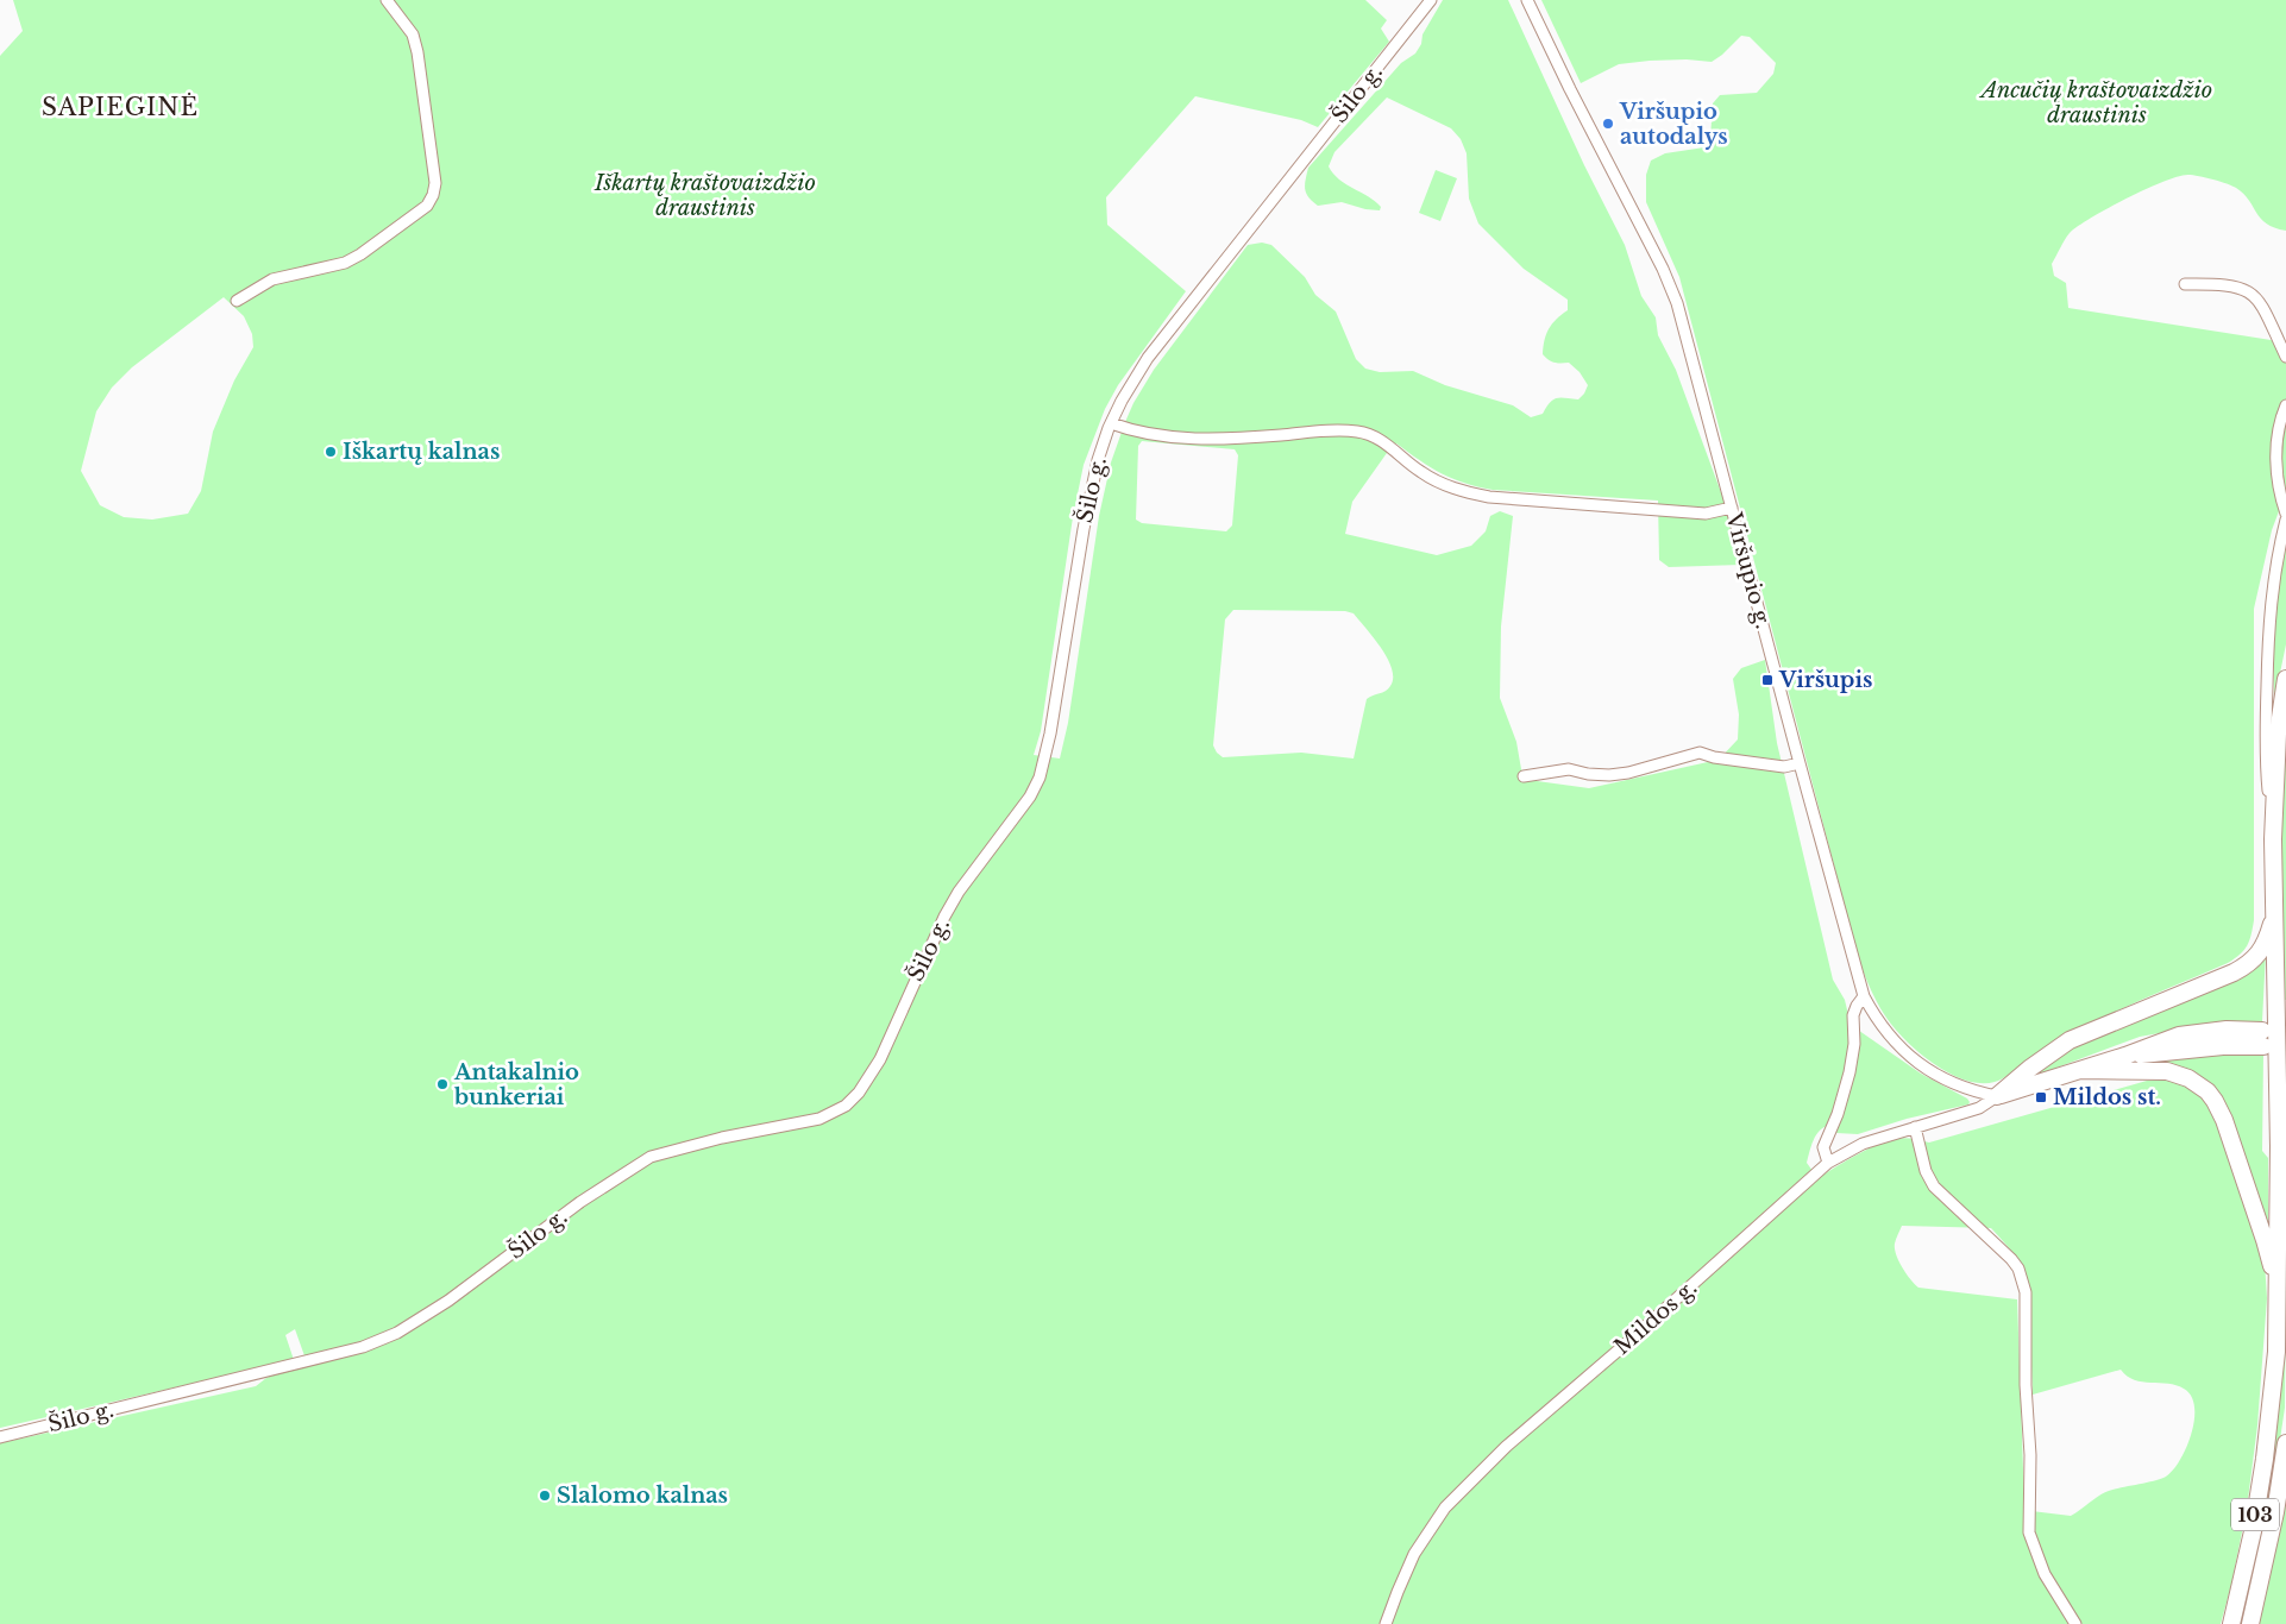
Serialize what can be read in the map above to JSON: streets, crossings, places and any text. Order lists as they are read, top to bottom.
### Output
{
  "streets": {
    "main road": ["103"],
    "street": ["Šilo g.", "Viršupio g.", "Mildos g."]
  },
  "crossings": [
    ["Viršupio g.", "Mildos g."]
  ],
  "districts": ["SAPIEGINĖ"],
  "parks": ["Ancučių kraštovaizdžio draustinis", "Iškartų kraštovaizdžio draustinis"],
  "places": {
    "other": [
      "Viršupio autodalys",
      "Iškartų kalnas",
      "Antakalnio bunkeriai",
      "Slalomo kalnas"
    ],
    "transit": ["Viršupis", "Mildos st."]
  }
}
